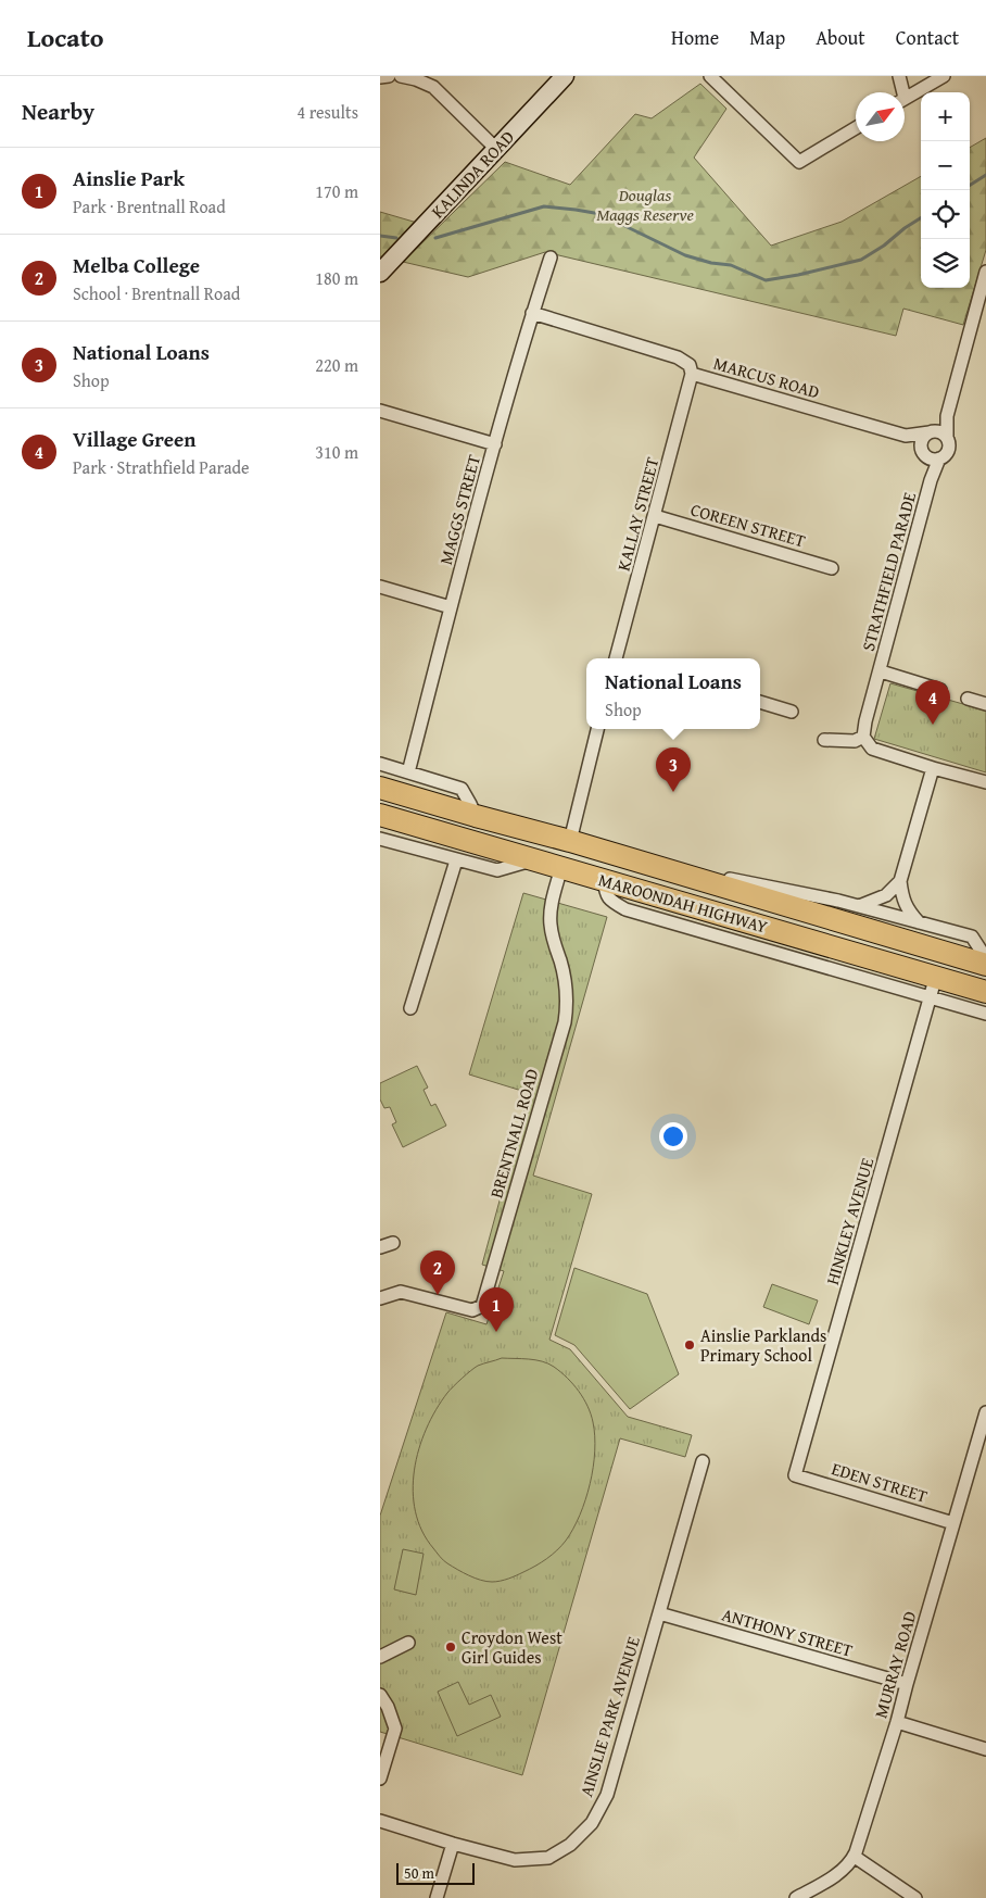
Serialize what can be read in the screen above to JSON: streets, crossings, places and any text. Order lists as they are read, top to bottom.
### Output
{
  "streets": {
    "highway": ["MAROONDAH HIGHWAY"],
    "street": [
      "KALINDA ROAD",
      "MARCUS ROAD",
      "MAGGS STREET",
      "KALLAY STREET",
      "COREEN STREET",
      "STRATHFIELD PARADE",
      "BRENTNALL ROAD",
      "HINKLEY AVENUE",
      "EDEN STREET",
      "ANTHONY STREET",
      "MURRAY ROAD",
      "AINSLIE PARK AVENUE"
    ]
  },
  "crossings": [
    ["MARCUS ROAD", "MAGGS STREET"],
    ["MARCUS ROAD", "KALLAY STREET"],
    ["MARCUS ROAD", "STRATHFIELD PARADE"],
    ["KALLAY STREET", "COREEN STREET"],
    ["MAROONDAH HIGHWAY", "BRENTNALL ROAD"],
    ["MAROONDAH HIGHWAY", "HINKLEY AVENUE"],
    ["HINKLEY AVENUE", "EDEN STREET"],
    ["EDEN STREET", "MURRAY ROAD"],
    ["ANTHONY STREET", "MURRAY ROAD"],
    ["ANTHONY STREET", "AINSLIE PARK AVENUE"]
  ],
  "parks": ["Douglas Maggs Reserve"],
  "places": ["Ainslie Parklands Primary School", "Croydon West Girl Guides"],
  "scale_bar": "50 m",
  "north": "top right",
  "page": {
    "header": "Locato",
    "nav": [
      "Home",
      "Map",
      "About",
      "Contact"
    ],
    "heading": ["Nearby", "4 results"],
    "map_buttons": ["+", "−"],
    "list": [
      {
        "mark": "1",
        "name": "Ainslie Park",
        "note": "Park · Brentnall Road",
        "value": "170 m"
      },
      {
        "mark": "2",
        "name": "Melba College",
        "note": "School · Brentnall Road",
        "value": "180 m"
      },
      {
        "mark": "3",
        "name": "National Loans",
        "note": "Shop",
        "value": "220 m"
      },
      {
        "mark": "4",
        "name": "Village Green",
        "note": "Park · Strathfield Parade",
        "value": "310 m"
      }
    ],
    "popup": ["National Loans", "Shop"],
    "pins": [
      "4",
      "3",
      "2",
      "1"
    ],
    "scale": "50 m"
  }
}
